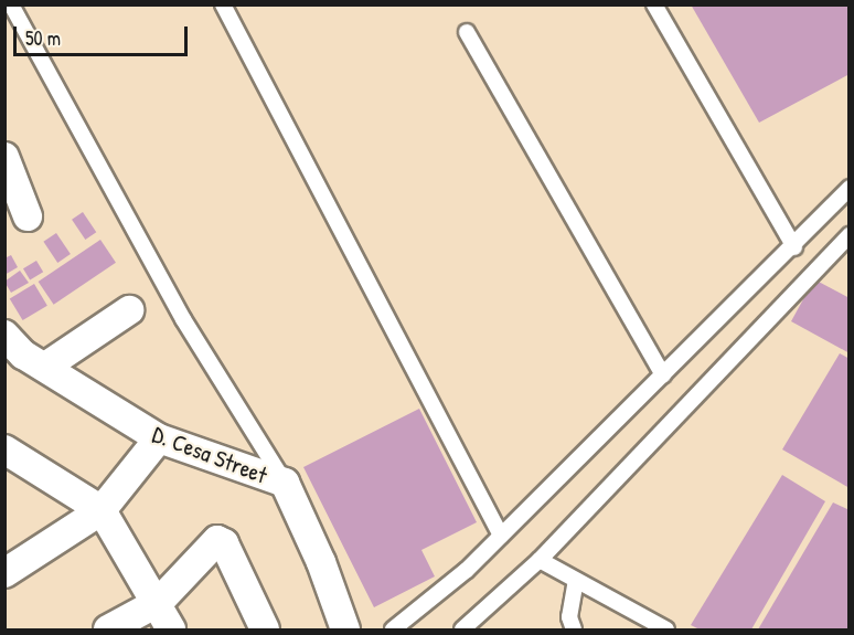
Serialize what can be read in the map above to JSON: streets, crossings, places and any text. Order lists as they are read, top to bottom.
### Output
{
  "streets": {
    "street": ["D. Cesa Street"]
  },
  "scale_bar": "50 m"
}
